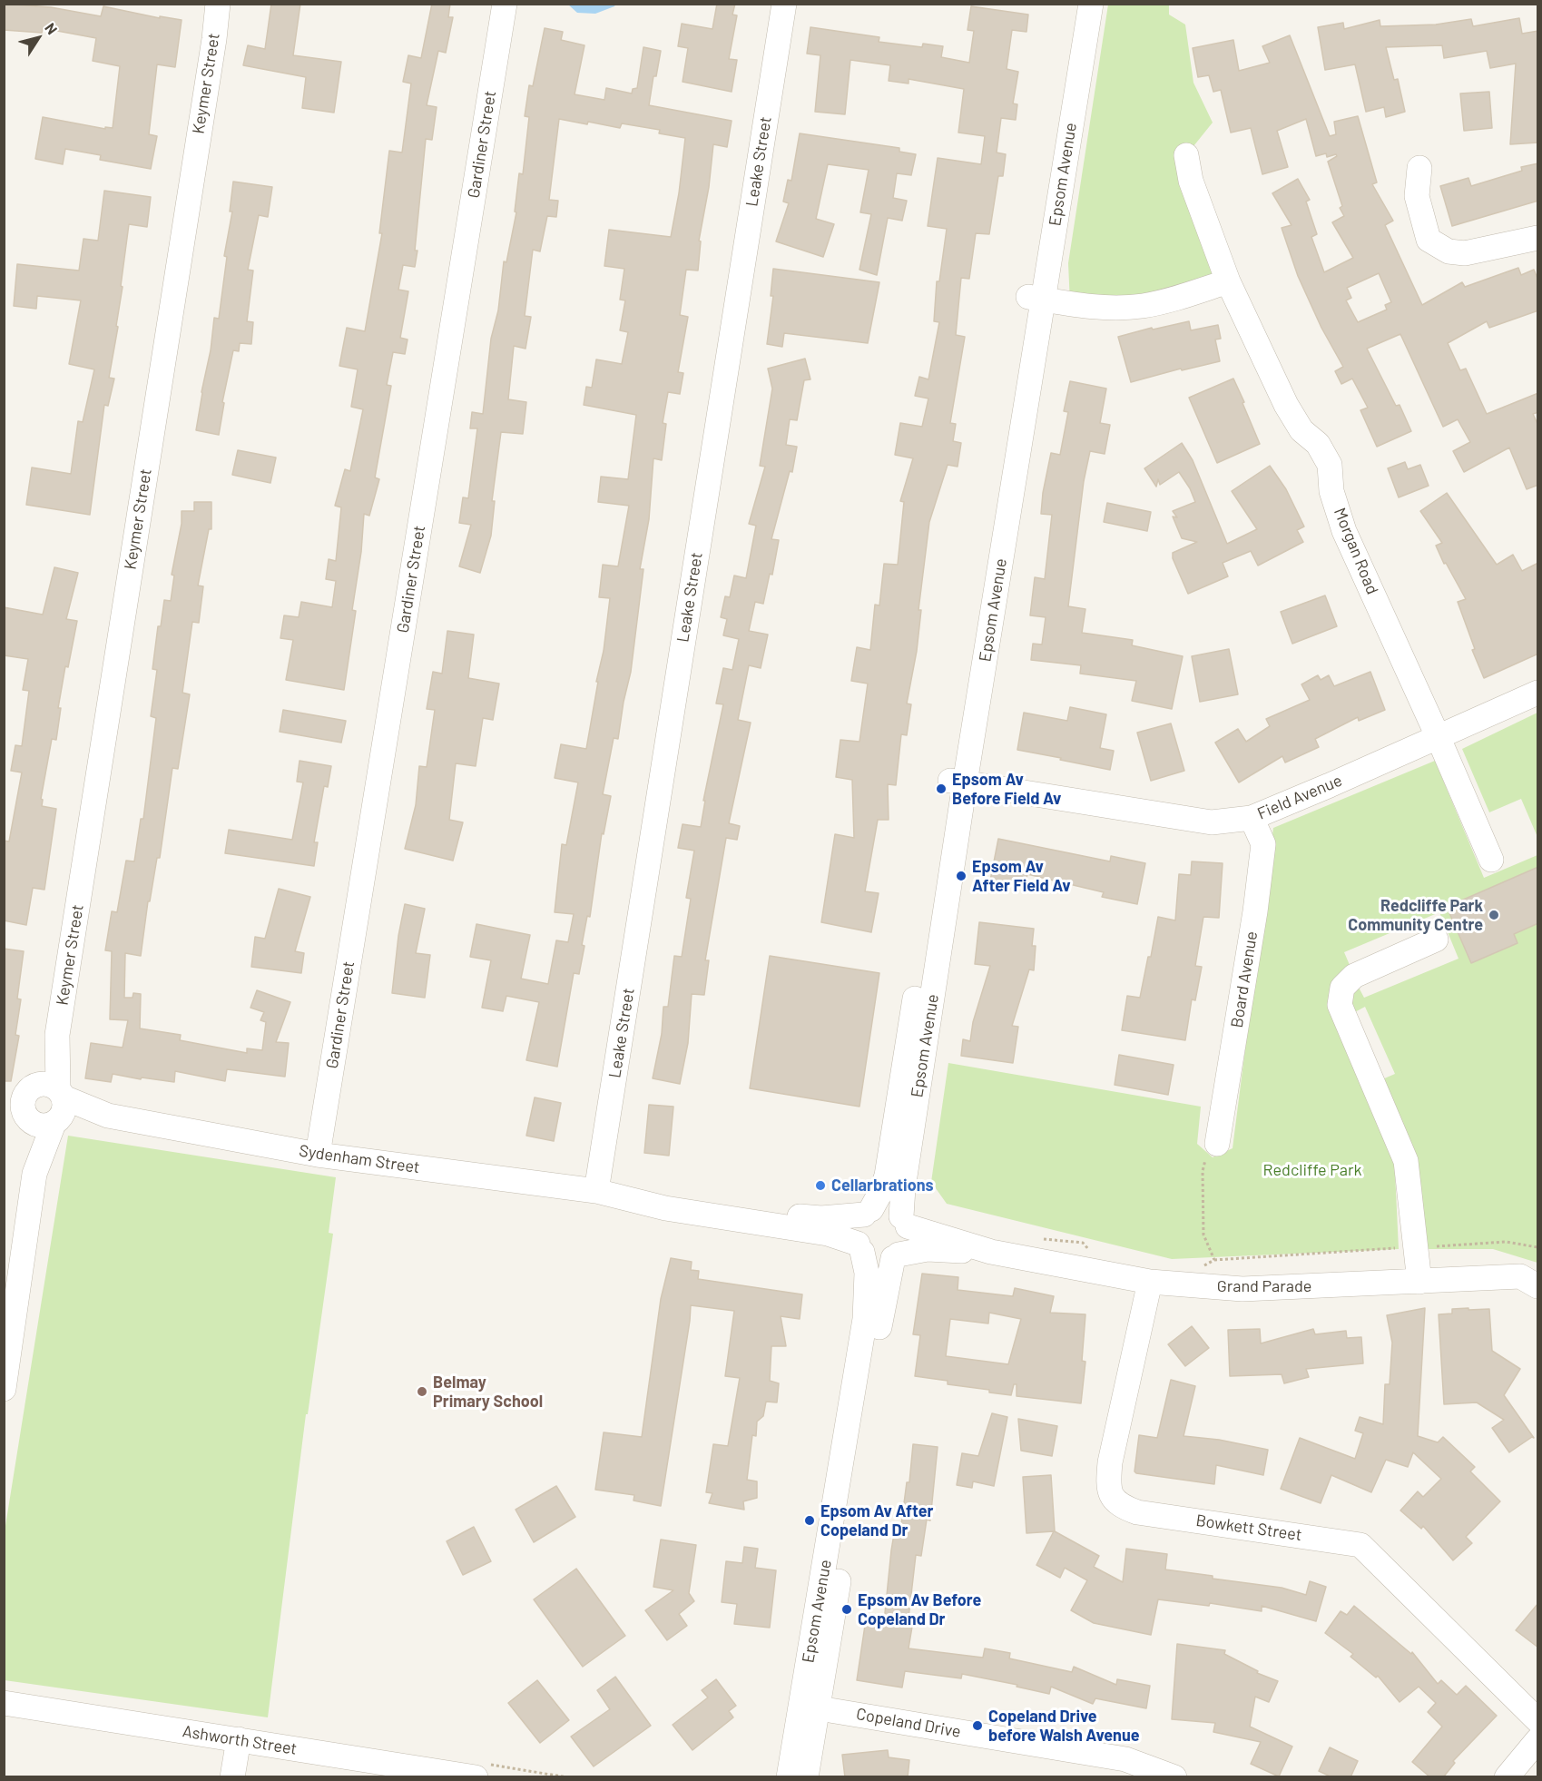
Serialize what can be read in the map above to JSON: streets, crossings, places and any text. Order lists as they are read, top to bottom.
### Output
{
  "streets": {
    "street": [
      "Keymer Street",
      "Gardiner Street",
      "Leake Street",
      "Epsom Avenue",
      "Morgan Road",
      "Field Avenue",
      "Board Avenue",
      "Sydenham Street",
      "Grand Parade",
      "Bowkett Street",
      "Copeland Drive",
      "Ashworth Street"
    ]
  },
  "crossings": [
    ["Keymer Street", "Sydenham Street"],
    ["Gardiner Street", "Sydenham Street"],
    ["Leake Street", "Sydenham Street"],
    ["Epsom Avenue", "Field Avenue"],
    ["Epsom Avenue", "Sydenham Street"],
    ["Epsom Avenue", "Grand Parade"],
    ["Epsom Avenue", "Copeland Drive"],
    ["Morgan Road", "Field Avenue"],
    ["Field Avenue", "Board Avenue"],
    ["Sydenham Street", "Grand Parade"],
    ["Grand Parade", "Bowkett Street"]
  ],
  "parks": ["Redcliffe Park"],
  "places": [
    "Epsom Av Before Field Av",
    "Epsom Av After Field Av",
    "Redcliffe Park Community Centre",
    "Cellarbrations",
    "Belmay Primary School",
    "Epsom Av After Copeland Dr",
    "Epsom Av Before Copeland Dr",
    "Copeland Drive before Walsh Avenue"
  ],
  "north": "top right"
}
